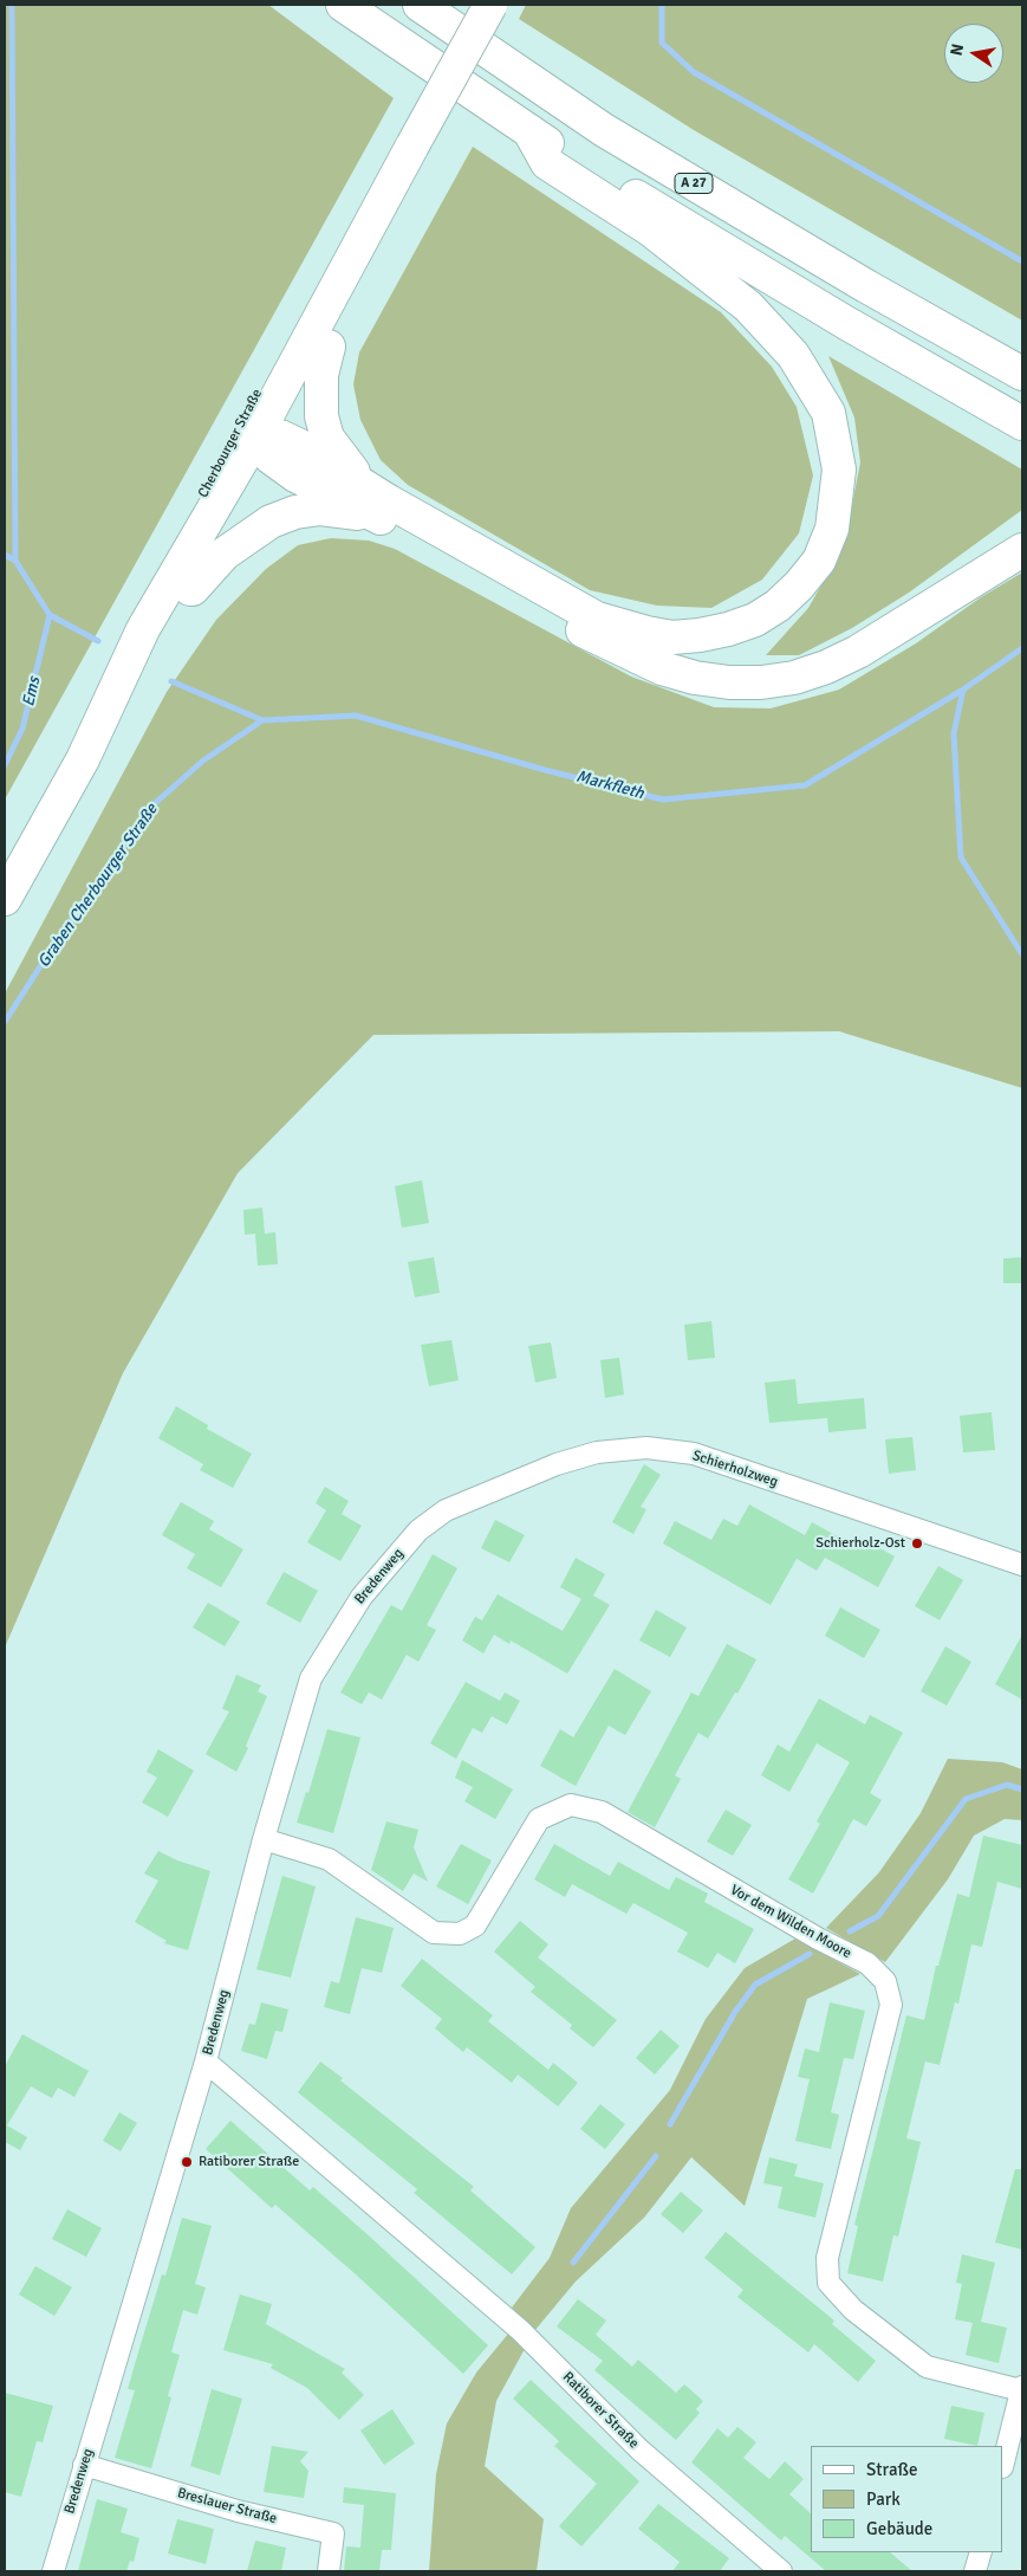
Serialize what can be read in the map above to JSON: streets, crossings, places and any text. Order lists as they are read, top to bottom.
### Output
{
  "streets": {
    "main road": ["A 27", "Cherbourger Straße"],
    "street": [
      "Schierholzweg",
      "Bredenweg",
      "Vor dem Wilden Moore",
      "Ratiborer Straße",
      "Breslauer Straße"
    ]
  },
  "crossings": [
    ["Schierholzweg", "Bredenweg"],
    ["Bredenweg", "Vor dem Wilden Moore"],
    ["Bredenweg", "Ratiborer Straße"],
    ["Bredenweg", "Breslauer Straße"]
  ],
  "water": ["Ems", "Markfleth", "Graben Cherbourger Straße"],
  "places": ["Schierholz-Ost", "Ratiborer Straße"],
  "legend": ["Straße", "Park", "Gebäude"],
  "north": "left"
}
